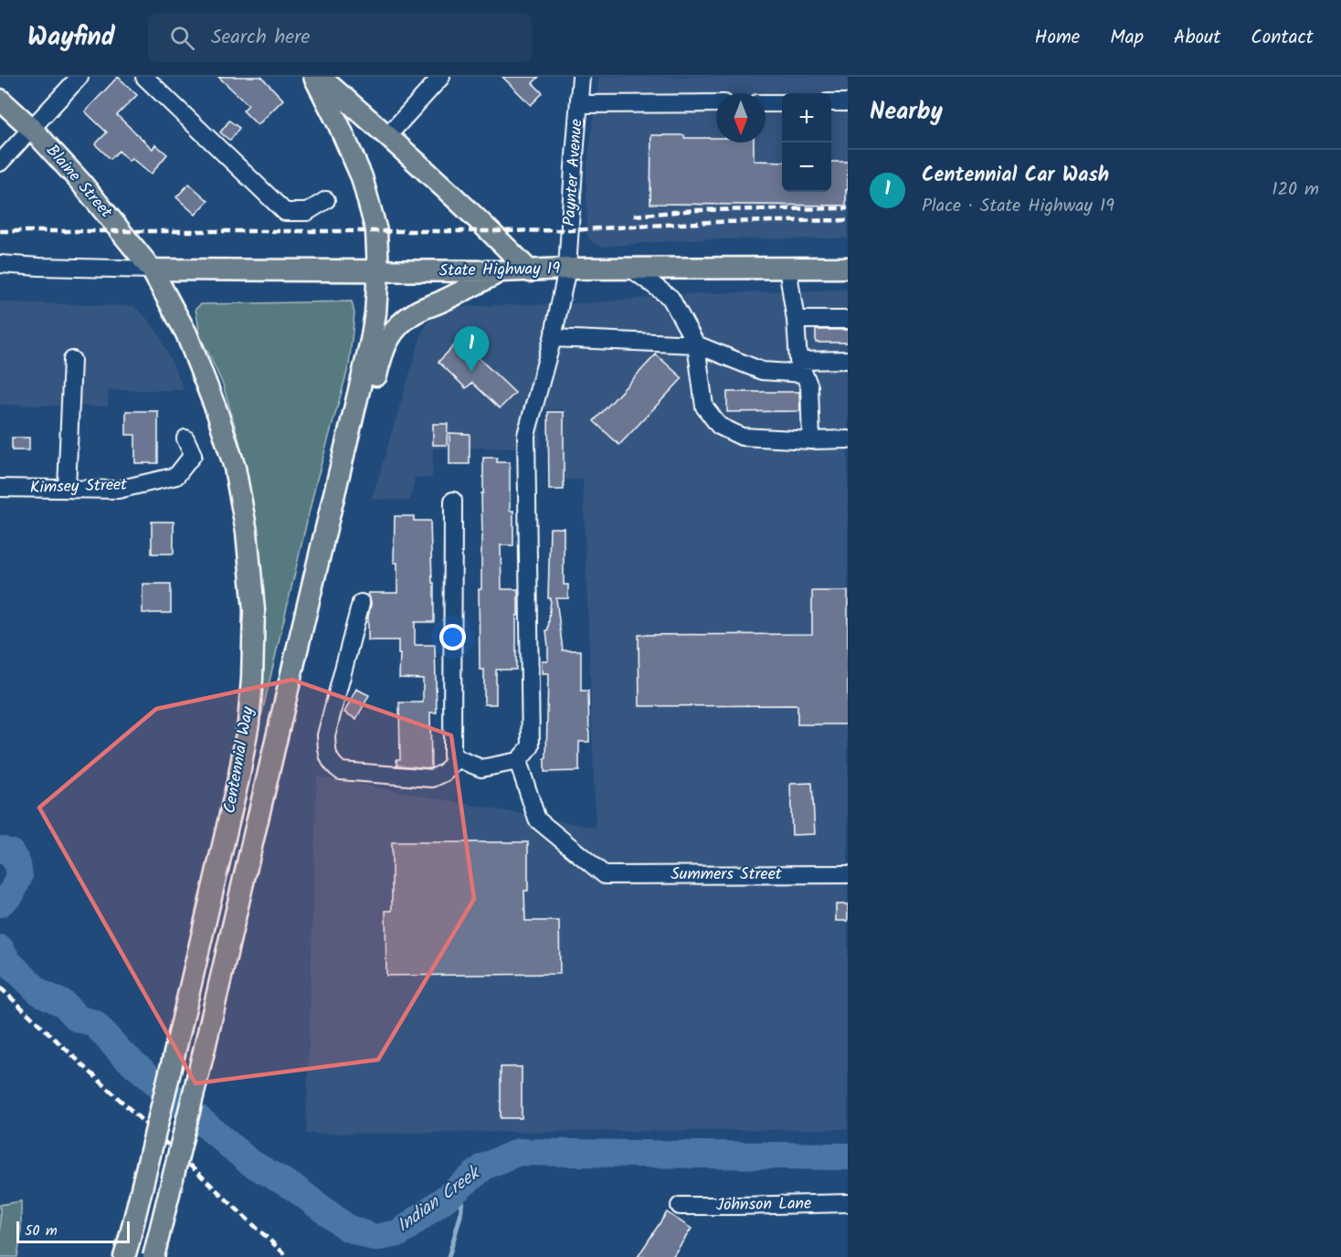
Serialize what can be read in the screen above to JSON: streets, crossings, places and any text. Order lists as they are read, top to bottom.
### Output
{
  "streets": {
    "main road": ["Blaine Street", "State Highway 19", "Centennial Way"],
    "street": [
      "Paynter Avenue",
      "Kimsey Street",
      "Summers Street",
      "Johnson Lane"
    ]
  },
  "crossings": [
    ["Paynter Avenue", "State Highway 19"],
    ["Paynter Avenue", "Summers Street"],
    ["Blaine Street", "State Highway 19"],
    ["Blaine Street", "Centennial Way"],
    ["State Highway 19", "Centennial Way"]
  ],
  "water": ["Indian Creek"],
  "scale_bar": "50 m",
  "north": "bottom",
  "page": {
    "header": "Wayfind",
    "search": "Search here",
    "nav": [
      "Home",
      "Map",
      "About",
      "Contact"
    ],
    "heading": "Nearby",
    "map_buttons": ["+", "−"],
    "list": [
      {
        "mark": "1",
        "name": "Centennial Car Wash",
        "note": "Place · State Highway 19",
        "value": "120 m"
      }
    ],
    "pins": "1",
    "scale": "50 m"
  }
}
